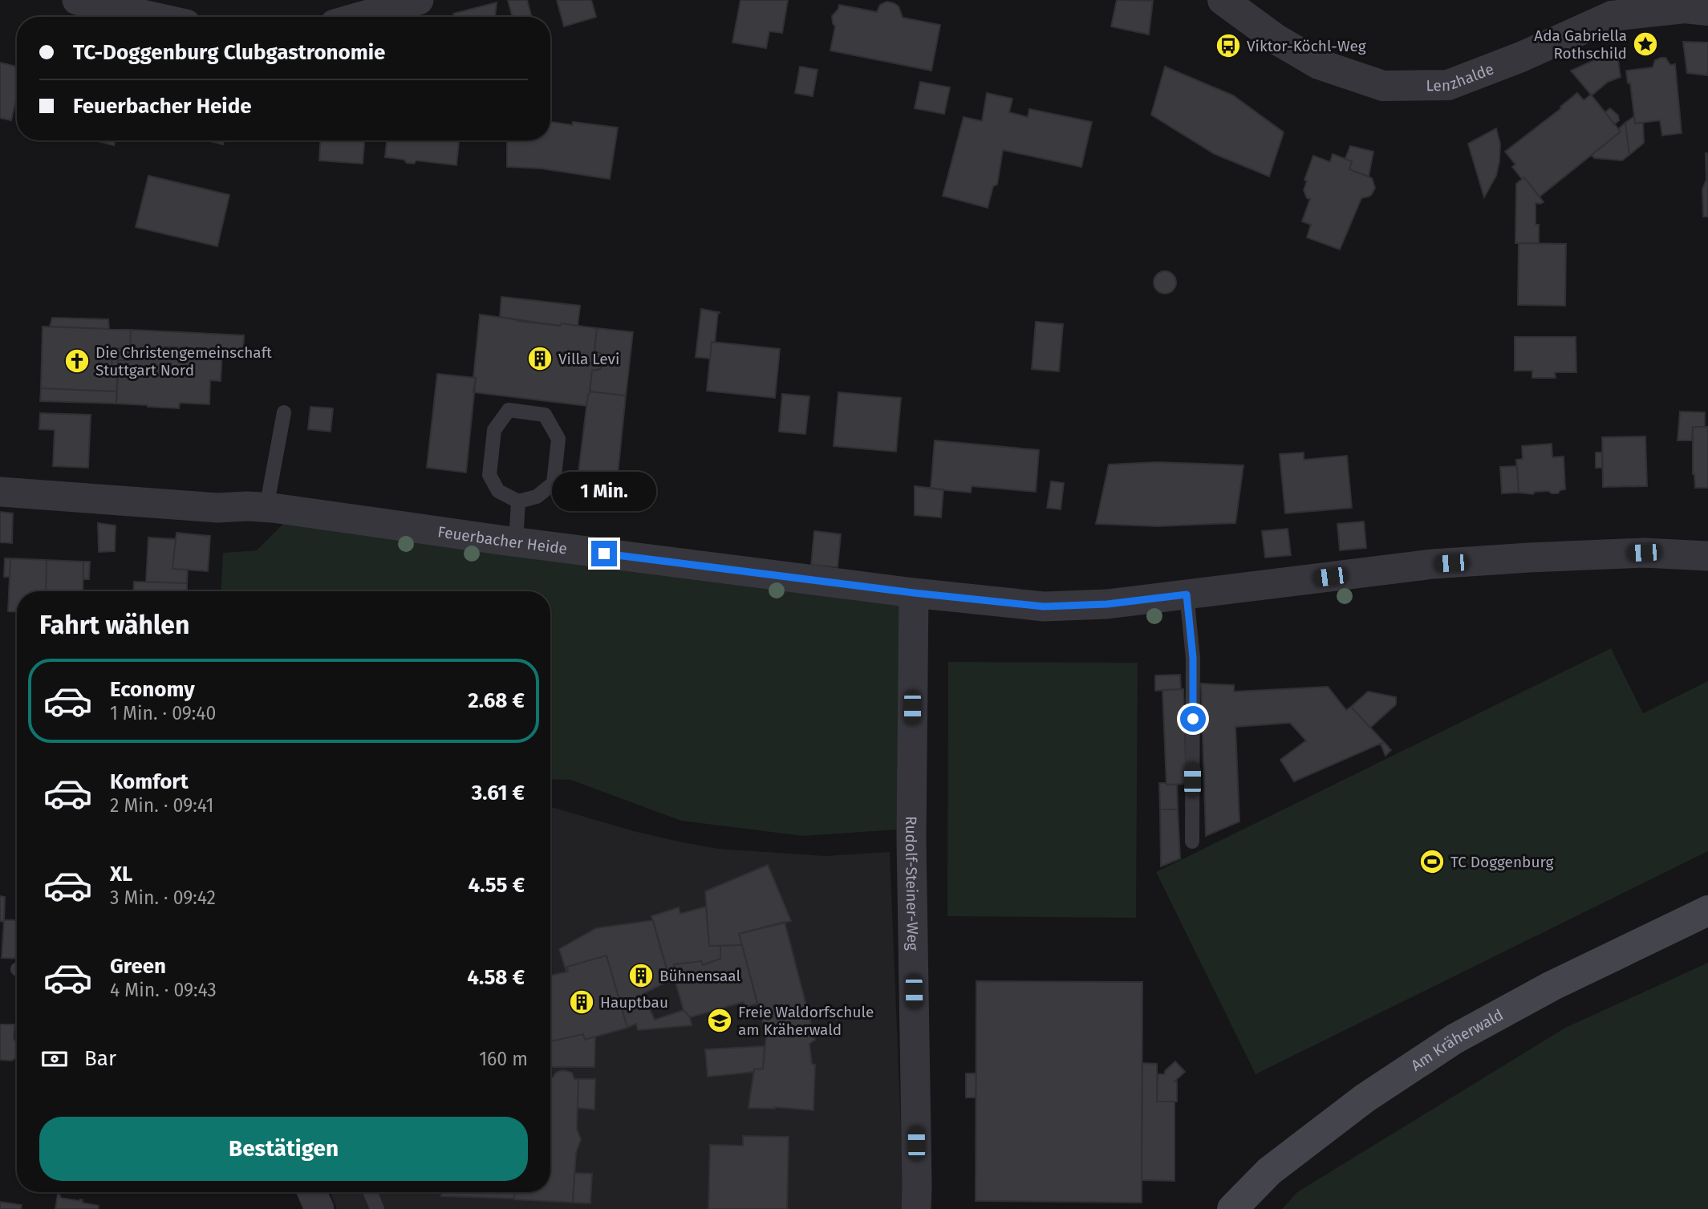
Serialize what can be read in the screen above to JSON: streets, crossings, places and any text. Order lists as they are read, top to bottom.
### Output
{
  "streets": {
    "main road": ["Am Kräherwald"],
    "street": ["Lenzhalde", "Feuerbacher Heide", "Rudolf-Steiner-Weg"]
  },
  "crossings": [
    ["Feuerbacher Heide", "Rudolf-Steiner-Weg"]
  ],
  "places": {
    "place": ["Ada Gabriella Rothschild"],
    "bus stop": ["Viktor-Köchl-Weg"],
    "building": ["Villa Levi", "Bühnensaal", "Hauptbau"],
    "church": ["Die Christengemeinschaft Stuttgart Nord"],
    "sports": ["TC Doggenburg"],
    "school or university": ["Freie Waldorfschule am Kräherwald"]
  },
  "page": {
    "banner": ["TC-Doggenburg Clubgastronomie", "Feuerbacher Heide"],
    "bubble": "1 Min.",
    "heading": "Fahrt wählen",
    "list": [
      {
        "name": "Economy",
        "note": "1 Min. · 09:40",
        "value": "2.68 €"
      },
      {
        "name": "Komfort",
        "note": "2 Min. · 09:41",
        "value": "3.61 €"
      },
      {
        "name": "XL",
        "note": "3 Min. · 09:42",
        "value": "4.55 €"
      },
      {
        "name": "Green",
        "note": "4 Min. · 09:43",
        "value": "4.58 €"
      }
    ],
    "pay": ["Bar", "160 m"],
    "buttons": "Bestätigen"
  }
}
